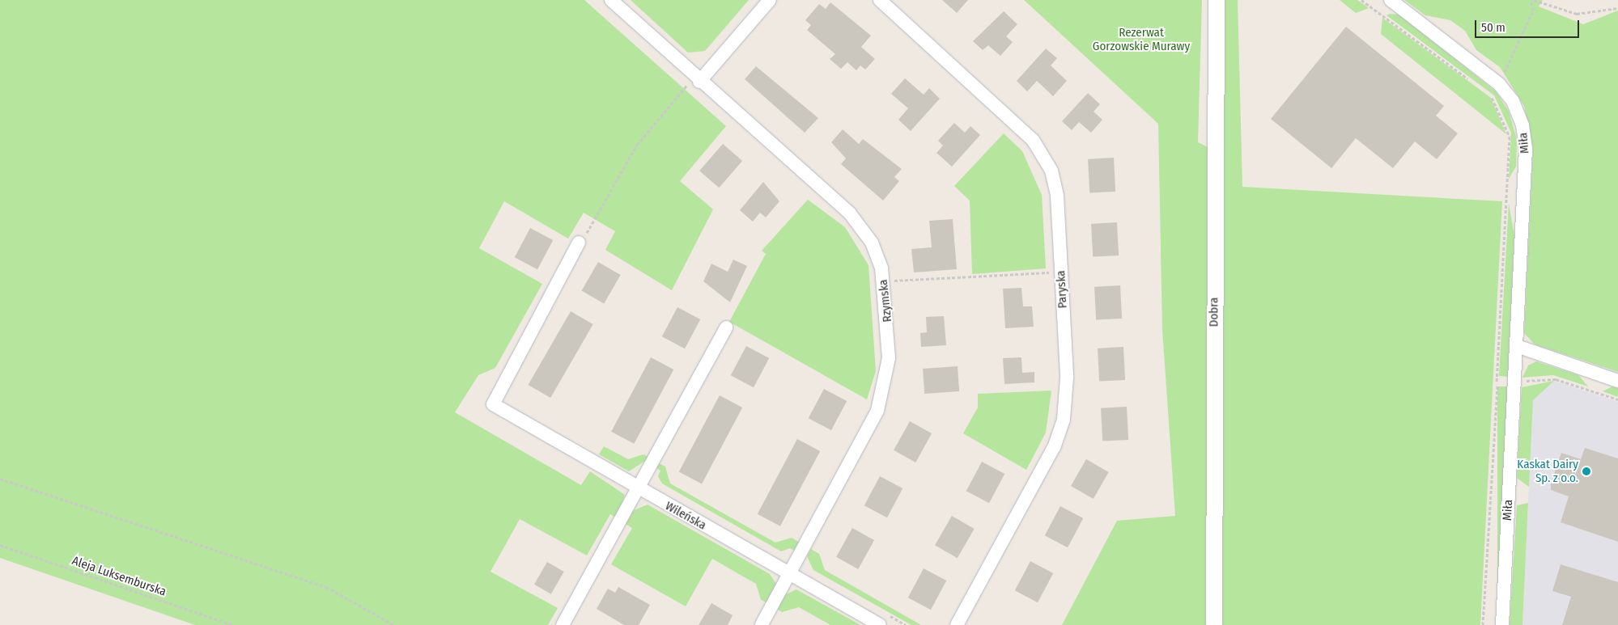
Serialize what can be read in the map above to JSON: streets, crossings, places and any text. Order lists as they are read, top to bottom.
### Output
{
  "streets": {
    "street": [
      "Miła",
      "Paryska",
      "Rzymska",
      "Dobra",
      "Wileńska"
    ],
    "path": ["Aleja Luksemburska"]
  },
  "crossings": [
    ["Rzymska", "Wileńska"]
  ],
  "parks": ["Rezerwat Gorzowskie Murawy"],
  "places": ["Kaskat Dairy Sp. z o.o."],
  "scale_bar": "50 m"
}
